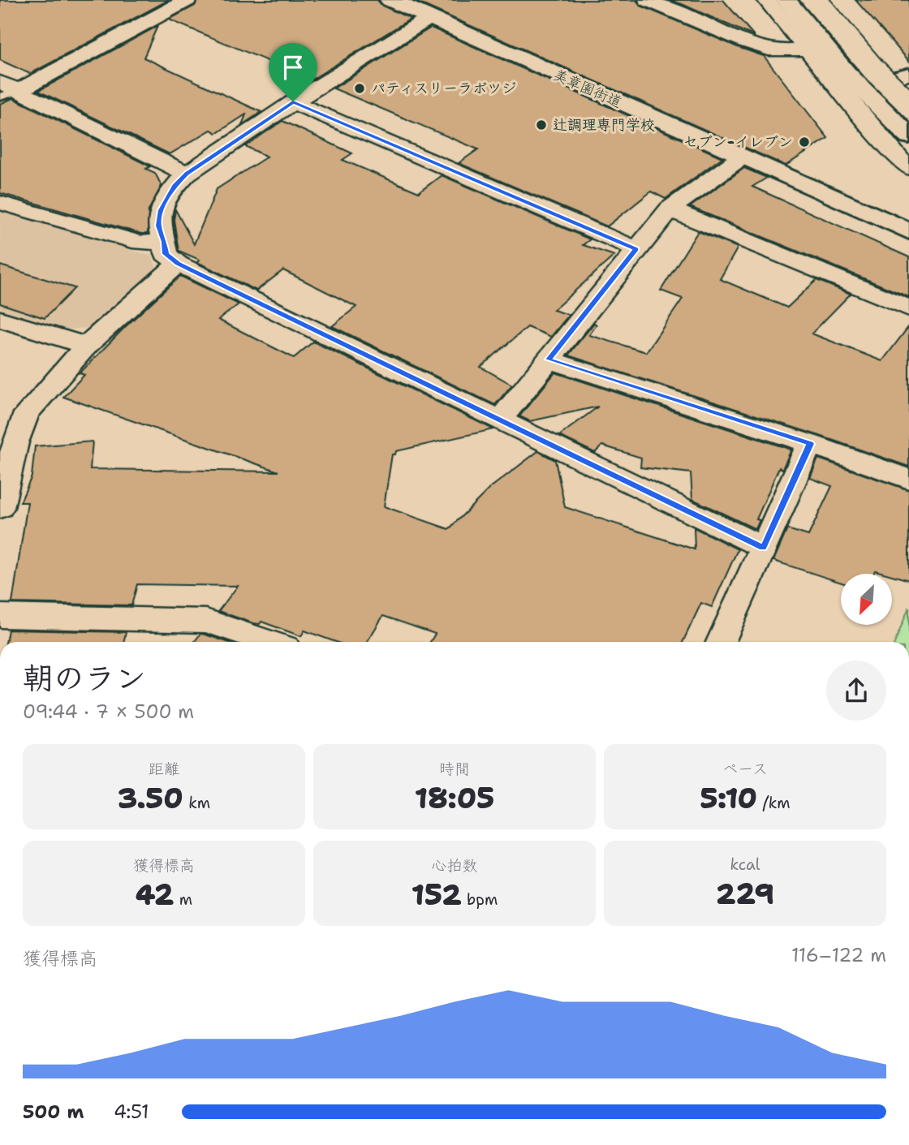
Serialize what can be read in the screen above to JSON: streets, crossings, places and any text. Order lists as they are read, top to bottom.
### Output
{
  "streets": {
    "main road": ["美章園街道"]
  },
  "places": ["パティスリーラボツジ", "辻調理専門学校", "セブン-イレブン"],
  "north": "bottom left",
  "page": {
    "heading": ["朝のラン", "09:44 · 7 × 500 m"],
    "stats": [
      ["距離", "3.50 km"],
      ["時間", "18:05"],
      ["ペース", "5:10 /km"],
      ["獲得標高", "42 m"],
      ["心拍数", "152 bpm"],
      ["kcal", "229"]
    ],
    "chart": ["獲得標高", "116–122 m"],
    "list": [
      {
        "name": "500 m",
        "note": "4:51"
      }
    ]
  }
}
